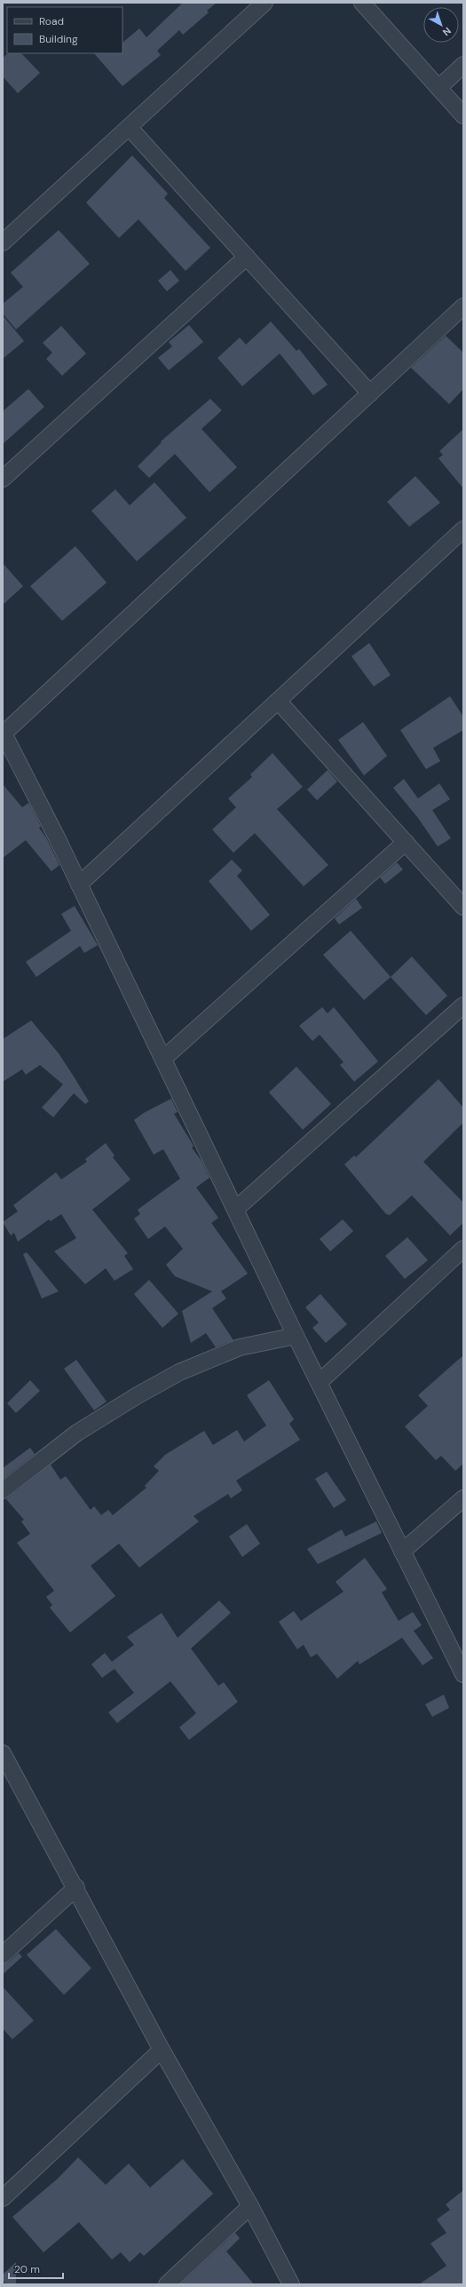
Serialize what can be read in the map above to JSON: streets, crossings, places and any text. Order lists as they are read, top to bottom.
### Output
{
  "legend": ["Road", "Building"],
  "scale_bar": "20 m",
  "north": "bottom right"
}
